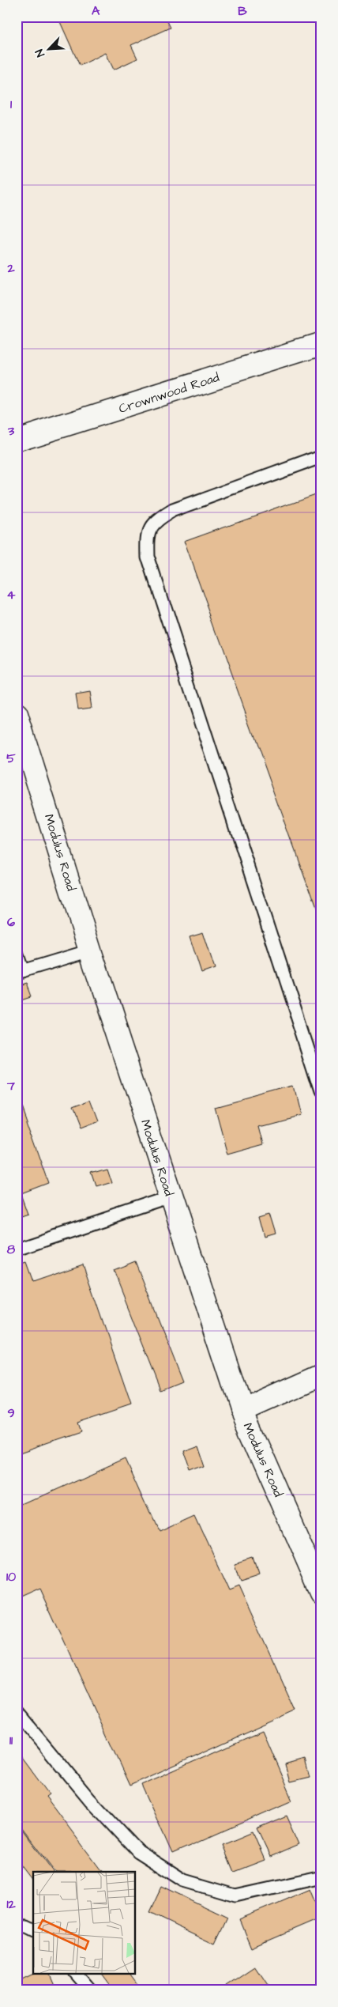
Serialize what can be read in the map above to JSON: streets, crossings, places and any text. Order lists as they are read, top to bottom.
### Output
{
  "streets": {
    "street": ["Crownwood Road", "Modulus Road"]
  },
  "north": "bottom left",
  "grid": {
    "columns": ["A", "B"],
    "rows": [
      "1",
      "2",
      "3",
      "4",
      "5",
      "6",
      "7",
      "8",
      "9",
      "10",
      "11",
      "12"
    ]
  }
}
